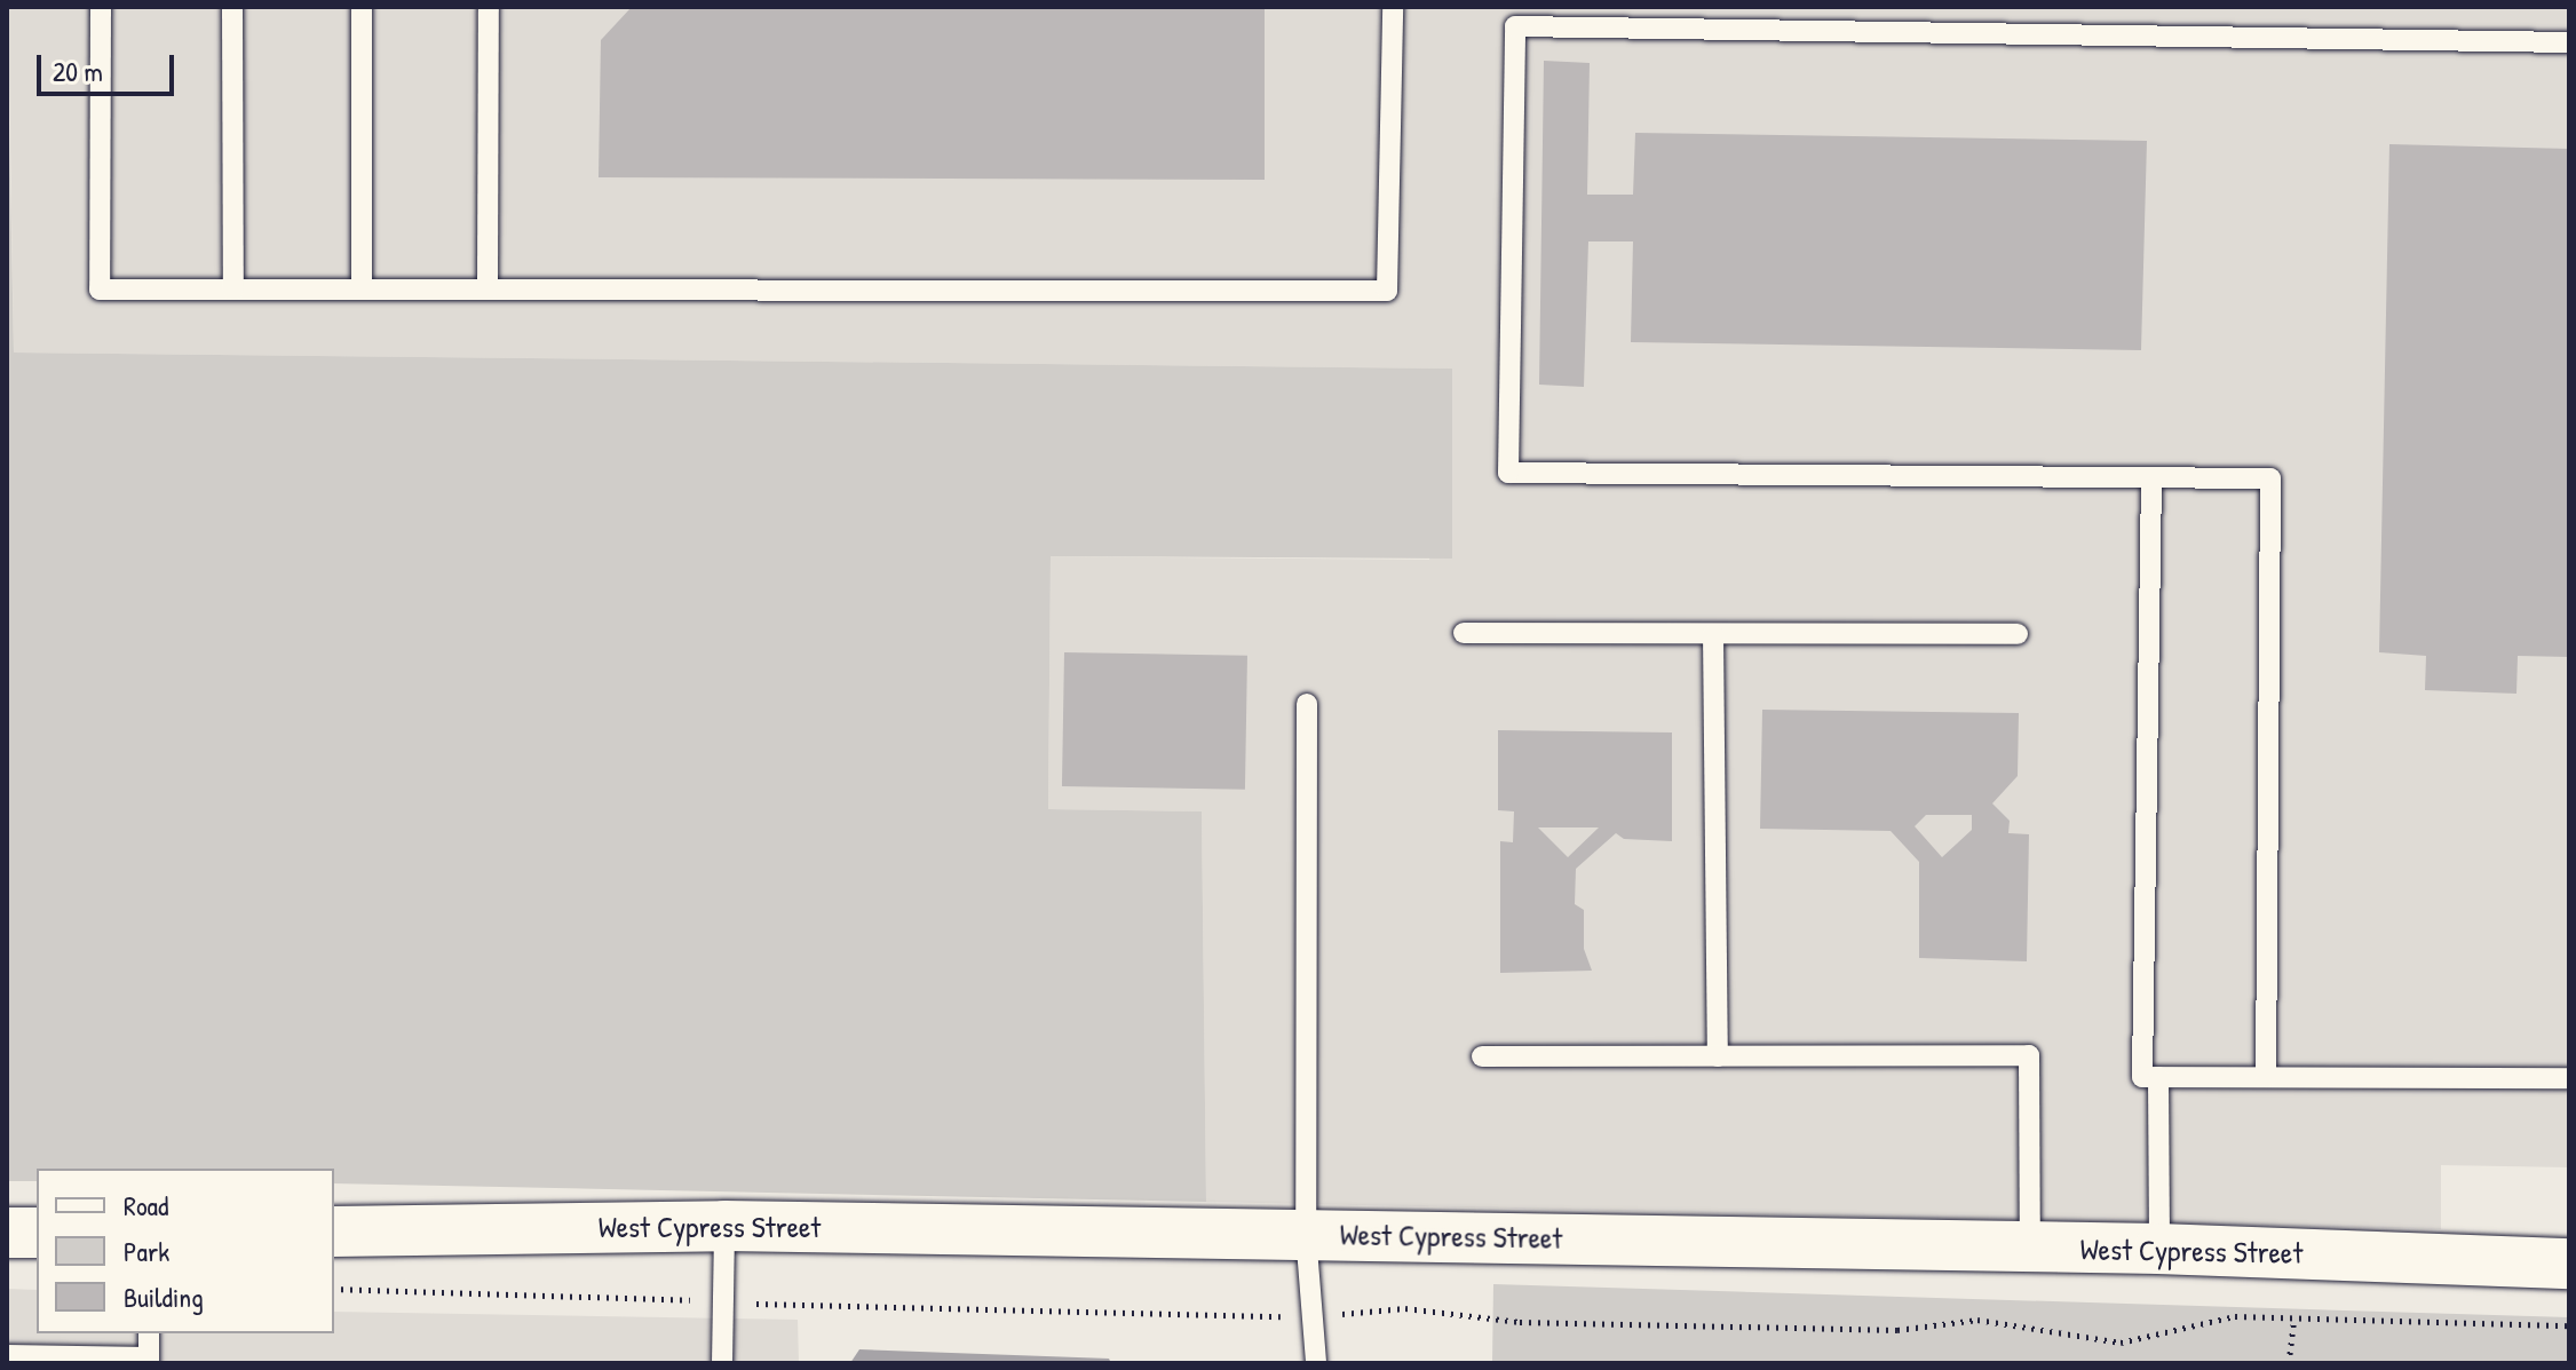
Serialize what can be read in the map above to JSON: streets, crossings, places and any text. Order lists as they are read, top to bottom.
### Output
{
  "streets": {
    "street": ["West Cypress Street"]
  },
  "legend": ["Road", "Park", "Building"],
  "scale_bar": "20 m"
}
